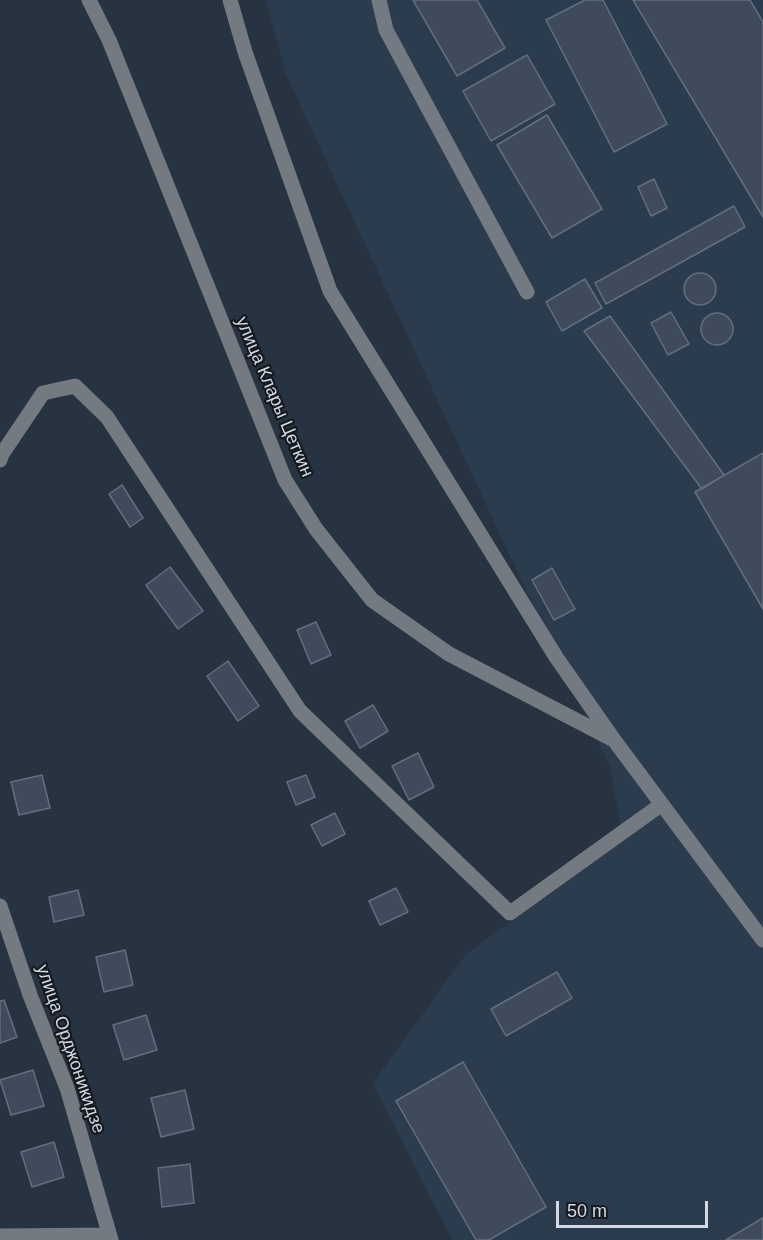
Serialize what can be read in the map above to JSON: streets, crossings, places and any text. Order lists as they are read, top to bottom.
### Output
{
  "streets": {
    "street": ["улица Клары Цеткин", "улица Орджоникидзе"]
  },
  "scale_bar": "50 m"
}
